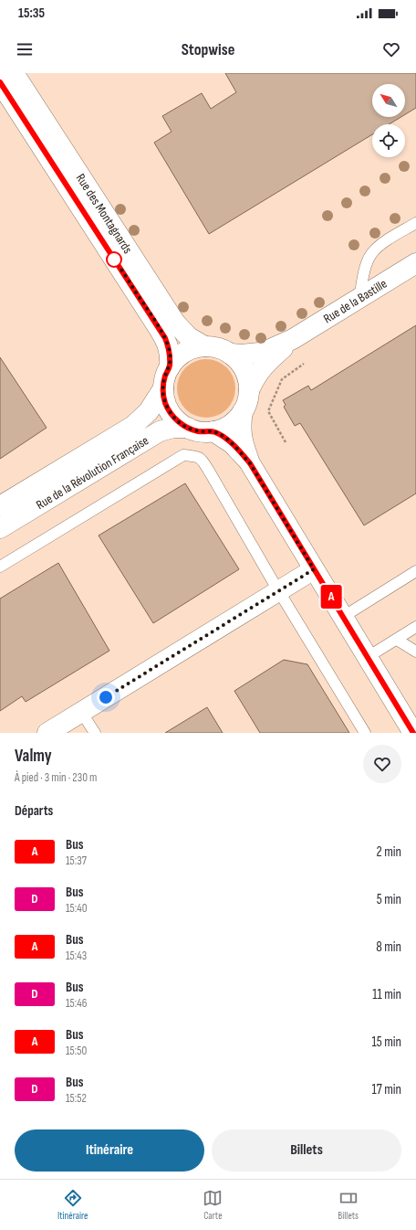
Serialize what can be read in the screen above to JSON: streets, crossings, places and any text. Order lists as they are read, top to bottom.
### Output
{
  "streets": {
    "street": ["Rue des Montagnards", "Rue de la Bastille", "Rue de la Révolution Française"]
  },
  "crossings": [
    ["Rue des Montagnards", "Rue de la Bastille"],
    ["Rue des Montagnards", "Rue de la Révolution Française"],
    ["Rue de la Bastille", "Rue de la Révolution Française"]
  ],
  "lines": ["bus line A"],
  "north": "top left",
  "page": {
    "status": "15:35",
    "header": "Stopwise",
    "on_map": "A",
    "heading": [
      ["Valmy", "À pied · 3 min · 230 m"],
      "Départs"
    ],
    "list": [
      {
        "mark": "A",
        "name": "Bus",
        "note": "15:37",
        "value": "2 min"
      },
      {
        "mark": "D",
        "name": "Bus",
        "note": "15:40",
        "value": "5 min"
      },
      {
        "mark": "A",
        "name": "Bus",
        "note": "15:43",
        "value": "8 min"
      },
      {
        "mark": "D",
        "name": "Bus",
        "note": "15:46",
        "value": "11 min"
      },
      {
        "mark": "A",
        "name": "Bus",
        "note": "15:50",
        "value": "15 min"
      },
      {
        "mark": "D",
        "name": "Bus",
        "note": "15:52",
        "value": "17 min"
      }
    ],
    "buttons": ["Itinéraire", "Billets"],
    "tabs": ["Itinéraire", "Carte", "Billets"]
  }
}
